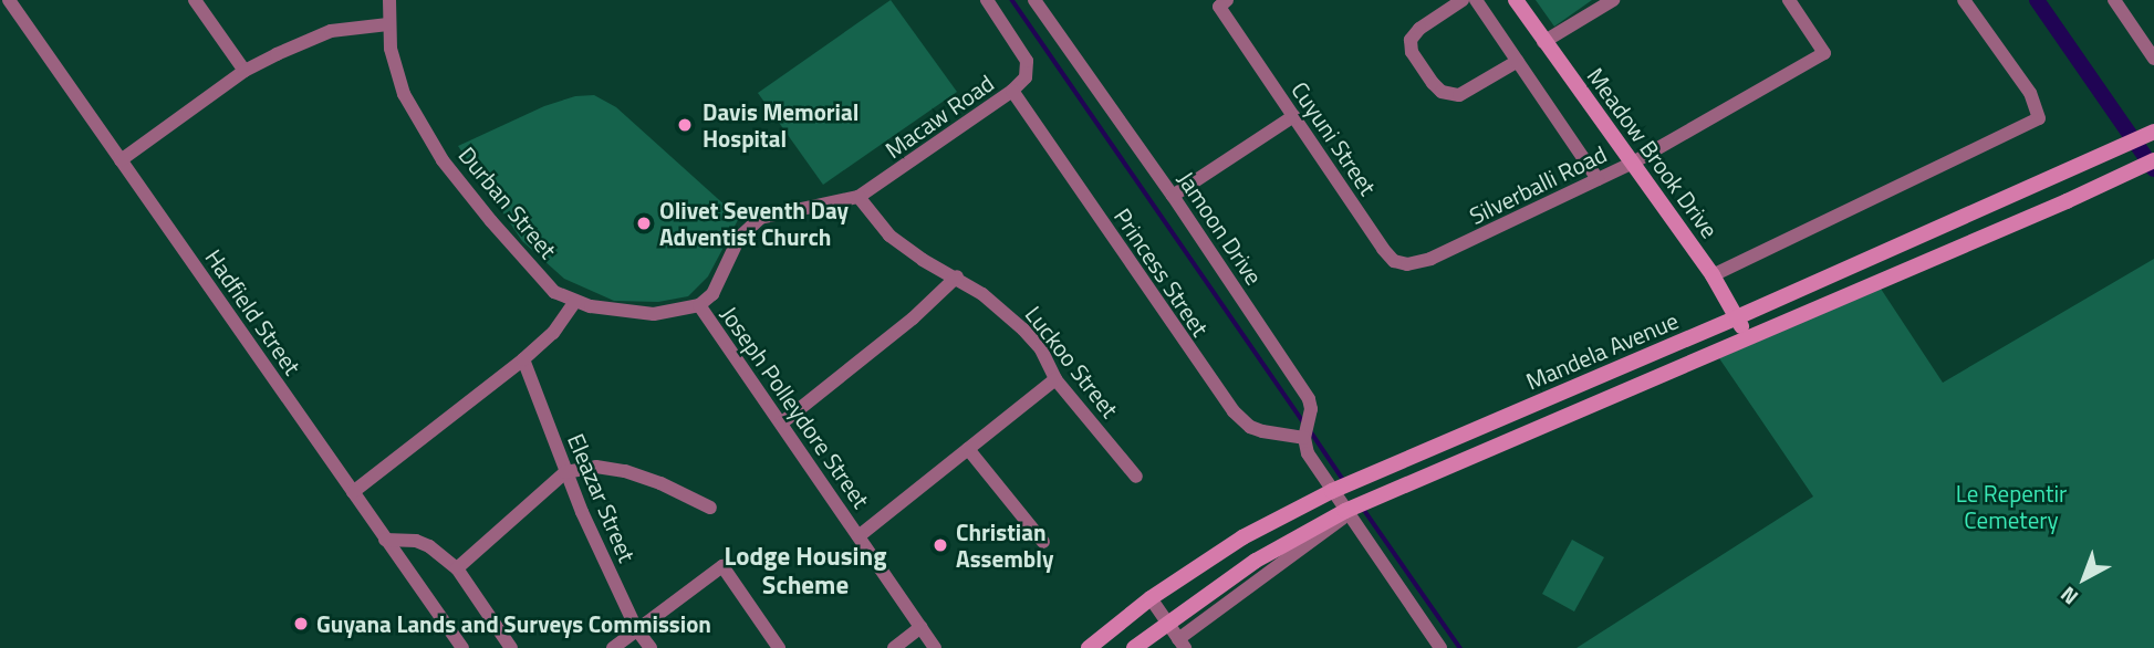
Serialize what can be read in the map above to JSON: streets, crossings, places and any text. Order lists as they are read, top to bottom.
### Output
{
  "streets": {
    "main road": ["Meadow Brook Drive", "Mandela Avenue"],
    "street": [
      "Macaw Road",
      "Cuyuni Street",
      "Silverballi Road",
      "Durban Street",
      "Jamoon Drive",
      "Princess Street",
      "Hadfield Street",
      "Luckoo Street",
      "Joseph Polleydore Street",
      "Eleazar Street"
    ]
  },
  "crossings": [
    ["Macaw Road", "Durban Street"],
    ["Macaw Road", "Princess Street"],
    ["Macaw Road", "Luckoo Street"],
    ["Macaw Road", "Joseph Polleydore Street"],
    ["Cuyuni Street", "Silverballi Road"],
    ["Meadow Brook Drive", "Silverballi Road"],
    ["Meadow Brook Drive", "Mandela Avenue"],
    ["Durban Street", "Joseph Polleydore Street"],
    ["Jamoon Drive", "Princess Street"]
  ],
  "districts": ["Lodge Housing Scheme"],
  "parks": ["Le Repentir Cemetery"],
  "places": [
    "Davis Memorial Hospital",
    "Olivet Seventh Day Adventist Church",
    "Christian Assembly",
    "Guyana Lands and Surveys Commission"
  ],
  "north": "bottom left"
}
